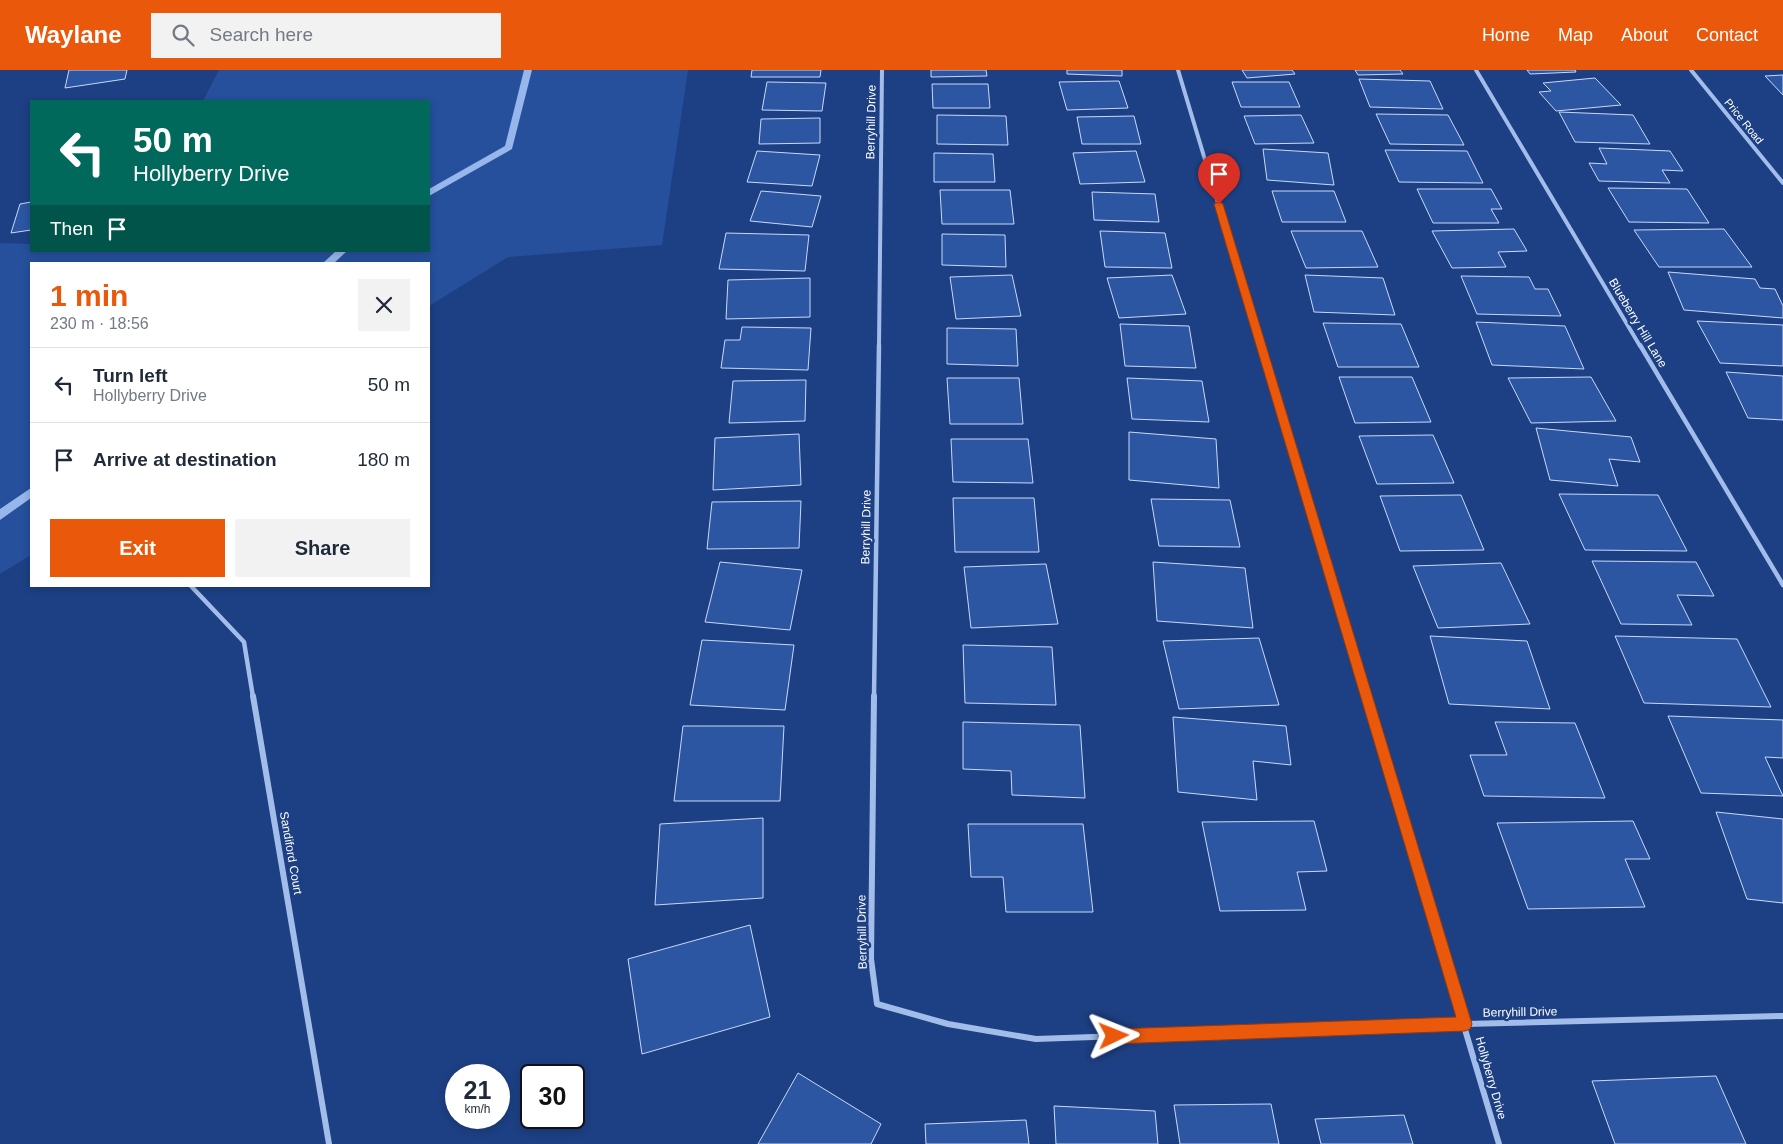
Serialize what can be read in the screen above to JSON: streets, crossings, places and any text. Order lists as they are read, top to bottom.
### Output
{
  "streets": {
    "street": [
      "Price Road",
      "Berryhill Drive",
      "Blueberry Hill Lane",
      "Sandiford Court",
      "Hollyberry Drive"
    ]
  },
  "crossings": [
    ["Berryhill Drive", "Hollyberry Drive"]
  ],
  "page": {
    "header": "Waylane",
    "search": "Search here",
    "nav": [
      "Home",
      "Map",
      "About",
      "Contact"
    ],
    "turn": ["50 m", "Hollyberry Drive"],
    "then": "Then",
    "heading": ["1 min", "230 m · 18:56"],
    "list": [
      {
        "name": "Turn left",
        "note": "Hollyberry Drive",
        "value": "50 m"
      },
      {
        "name": "Arrive at destination",
        "value": "180 m"
      }
    ],
    "buttons": ["Exit", "Share"],
    "speed": "21 km/h",
    "limit": "30"
  }
}
